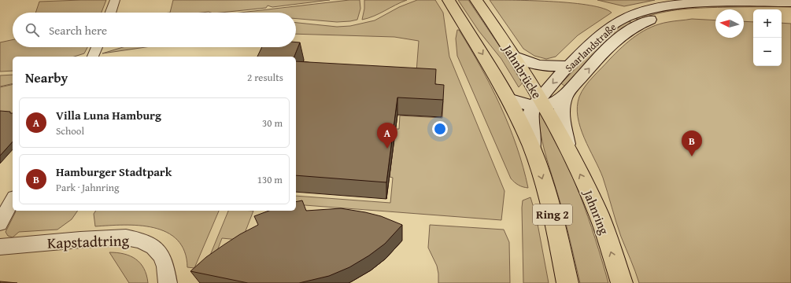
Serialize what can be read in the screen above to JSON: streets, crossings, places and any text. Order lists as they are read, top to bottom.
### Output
{
  "streets": {
    "main road": [
      "Saarlandstraße",
      "Jahnbrücke",
      "Jahnring",
      "Ring 2"
    ],
    "street": ["Kapstadtring"]
  },
  "crossings": [
    ["Saarlandstraße", "Jahnbrücke"],
    ["Saarlandstraße", "Ring 2"],
    ["Jahnbrücke", "Jahnring"],
    ["Jahnbrücke", "Ring 2"]
  ],
  "north": "left",
  "page": {
    "map_buttons": ["+", "−"],
    "search": "Search here",
    "heading": ["Nearby", "2 results"],
    "list": [
      {
        "mark": "A",
        "name": "Villa Luna Hamburg",
        "note": "School",
        "value": "30 m"
      },
      {
        "mark": "B",
        "name": "Hamburger Stadtpark",
        "note": "Park · Jahnring",
        "value": "130 m"
      }
    ],
    "pins": ["A", "B"]
  }
}
